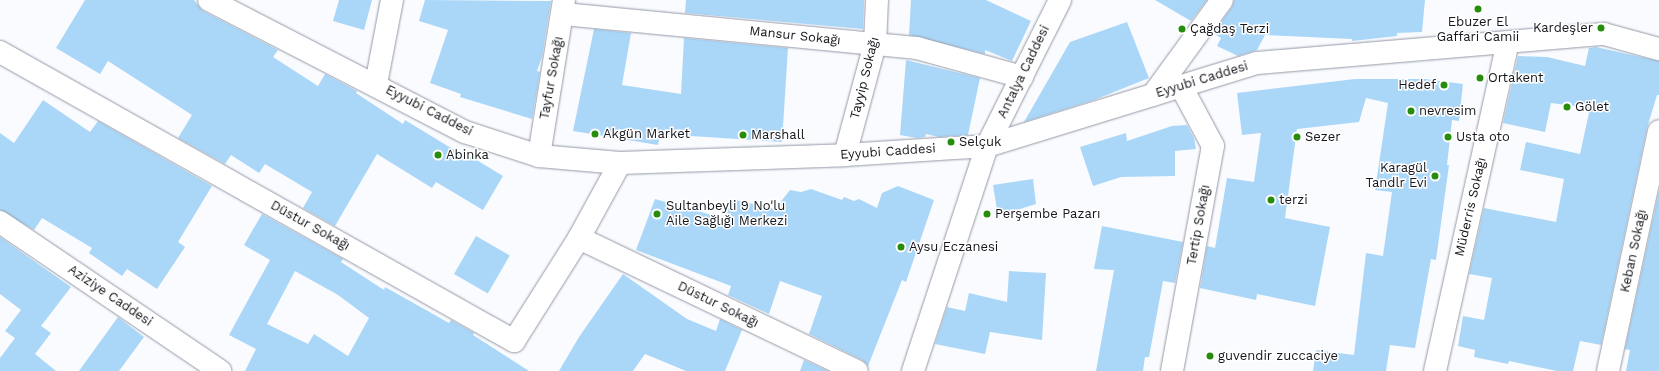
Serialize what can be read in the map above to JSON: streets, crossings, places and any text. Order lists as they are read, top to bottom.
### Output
{
  "streets": {
    "street": [
      "Mansur Sokağı",
      "Antalya Caddesi",
      "Tayfur Sokağı",
      "Tayyip Sokağı",
      "Eyyubi Caddesi",
      "Müderris Sokağı",
      "Tertip Sokağı",
      "Düstur Sokağı",
      "Keban Sokağı",
      "Aziziye Caddesi"
    ]
  },
  "crossings": [
    ["Mansur Sokağı", "Antalya Caddesi"],
    ["Mansur Sokağı", "Tayfur Sokağı"],
    ["Mansur Sokağı", "Tayyip Sokağı"],
    ["Antalya Caddesi", "Eyyubi Caddesi"],
    ["Tayfur Sokağı", "Eyyubi Caddesi"],
    ["Tayyip Sokağı", "Eyyubi Caddesi"],
    ["Eyyubi Caddesi", "Müderris Sokağı"],
    ["Eyyubi Caddesi", "Tertip Sokağı"],
    ["Eyyubi Caddesi", "Düstur Sokağı"]
  ],
  "places": [
    "Ebuzer El Gaffari Camii",
    "Kardeşler",
    "Çağdaş Terzi",
    "Ortakent",
    "Hedef",
    "Gölet",
    "nevresim",
    "Akgün Market",
    "Marshall",
    "Sezer",
    "Usta oto",
    "Selçuk",
    "Abinka",
    "Karagül Tandlr Evi",
    "terzi",
    "Sultanbeyli 9 No'lu Aile Sağlığı Merkezi",
    "Perşembe Pazarı",
    "Aysu Eczanesi",
    "guvendir zuccaciye"
  ]
}
